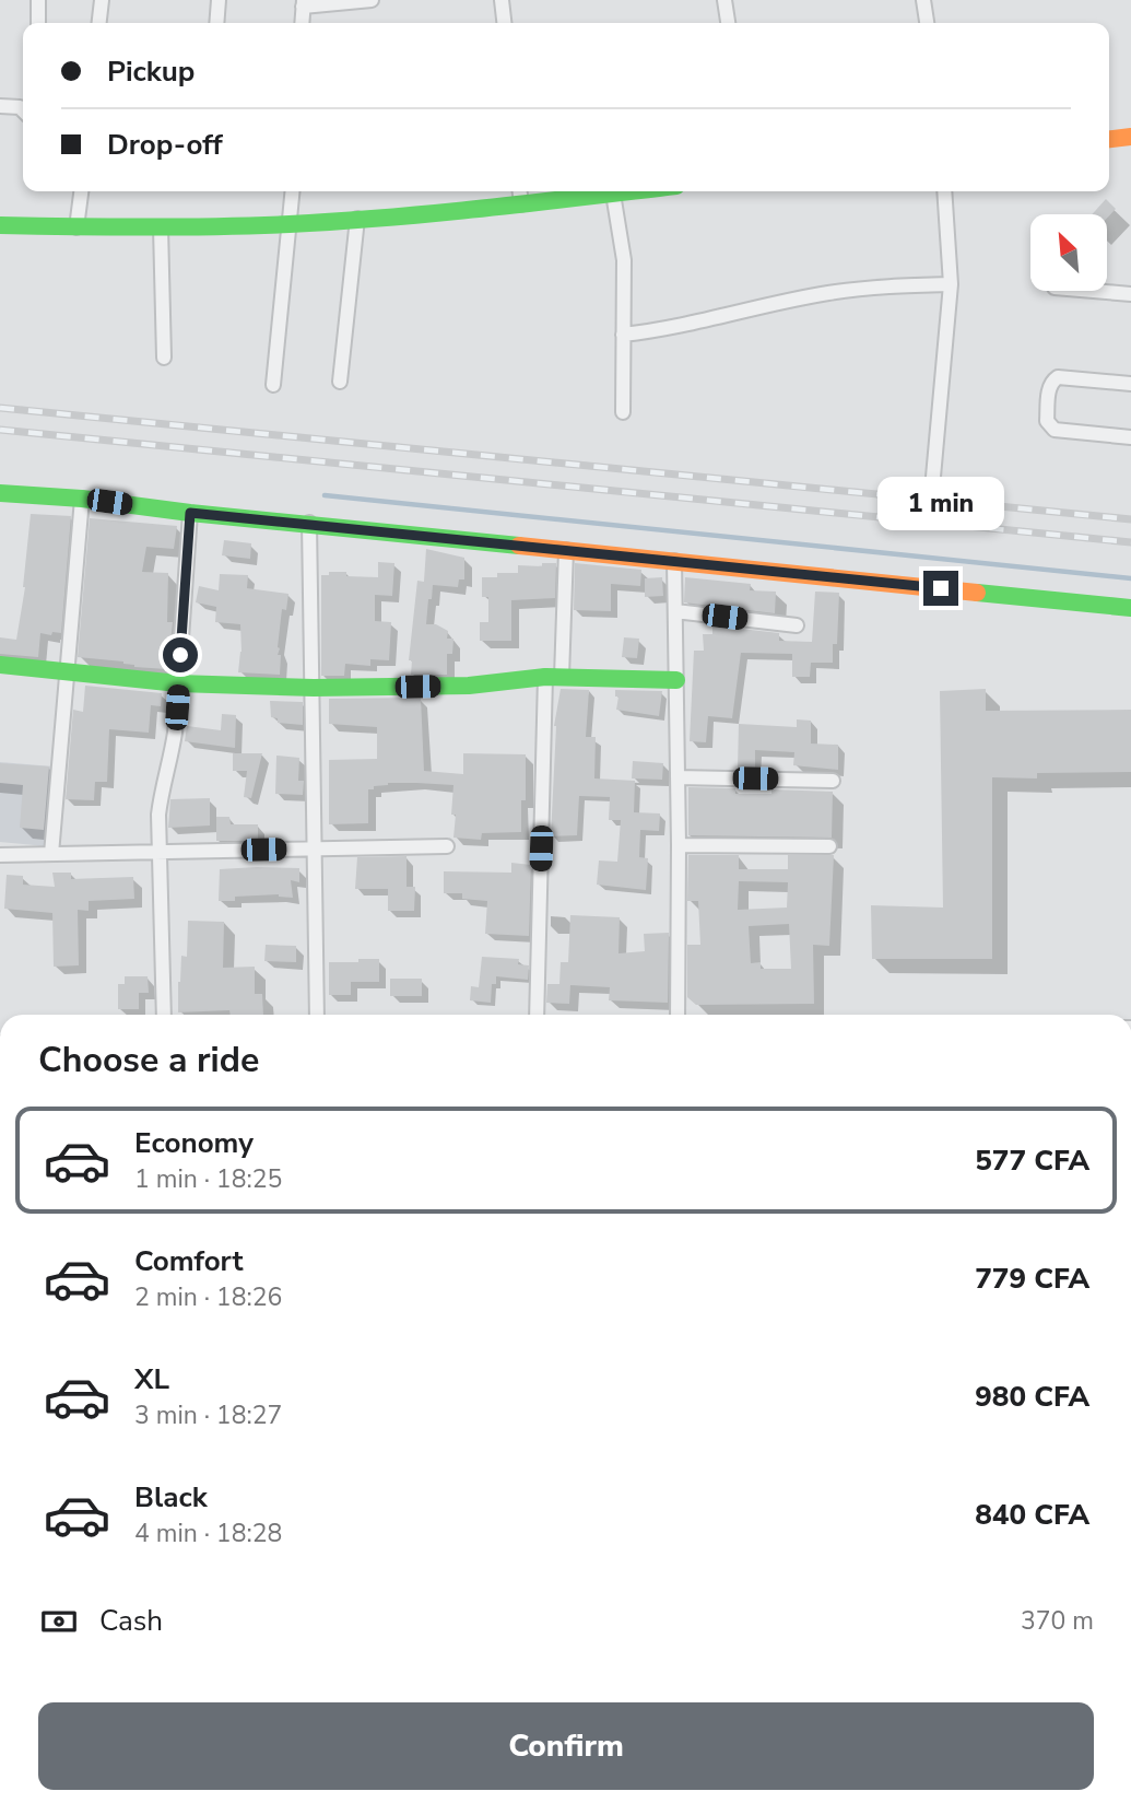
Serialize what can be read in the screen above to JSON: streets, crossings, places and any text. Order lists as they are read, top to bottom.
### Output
{
  "north": "top left",
  "page": {
    "banner": ["Pickup", "Drop-off"],
    "bubble": "1 min",
    "heading": "Choose a ride",
    "list": [
      {
        "name": "Economy",
        "note": "1 min · 18:25",
        "value": "577 CFA"
      },
      {
        "name": "Comfort",
        "note": "2 min · 18:26",
        "value": "779 CFA"
      },
      {
        "name": "XL",
        "note": "3 min · 18:27",
        "value": "980 CFA"
      },
      {
        "name": "Black",
        "note": "4 min · 18:28",
        "value": "840 CFA"
      }
    ],
    "pay": ["Cash", "370 m"],
    "buttons": "Confirm"
  }
}
